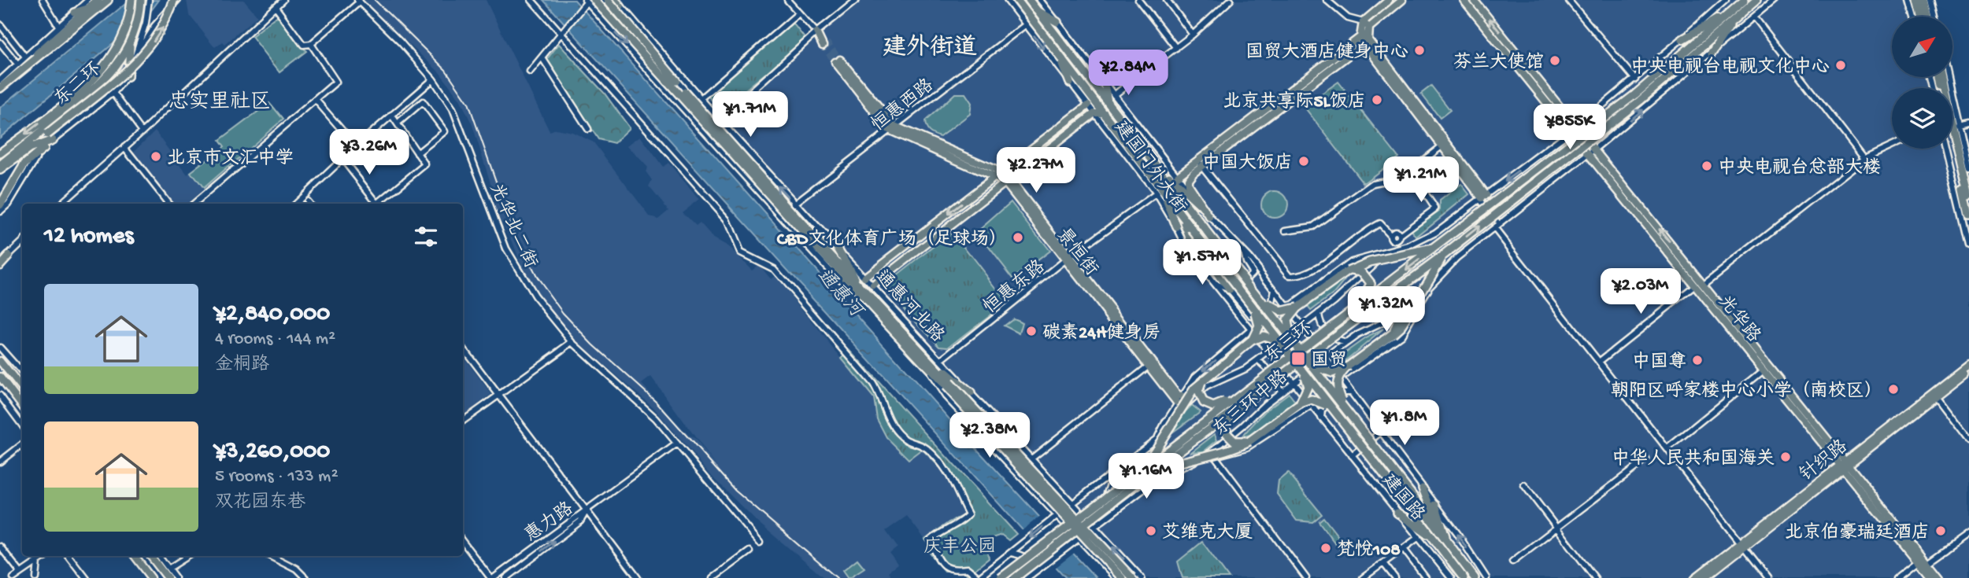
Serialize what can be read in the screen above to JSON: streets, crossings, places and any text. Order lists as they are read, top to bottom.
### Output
{
  "streets": {
    "highway": [
      "东二环",
      "建国门外大街",
      "通惠河北路",
      "东三环",
      "建国路"
    ],
    "main road": ["景恒街", "光华路", "针织路"],
    "street": [
      "恒惠西路",
      "光华北二街",
      "恒惠东路",
      "东三环中路",
      "惠力路"
    ]
  },
  "crossings": [
    ["恒惠西路", "建国门外大街"],
    ["恒惠西路", "景恒街"],
    ["恒惠西路", "通惠河北路"],
    ["建国门外大街", "恒惠东路"],
    ["建国门外大街", "东三环中路"],
    ["建国门外大街", "建国路"],
    ["景恒街", "恒惠东路"],
    ["恒惠东路", "通惠河北路"],
    ["通惠河北路", "东三环中路"],
    ["光华路", "东三环中路"],
    ["光华路", "针织路"],
    ["东三环中路", "建国路"]
  ],
  "districts": ["建外街道", "忠实里社区"],
  "water": ["通惠河"],
  "parks": ["庆丰公园"],
  "places": {
    "other": [
      "国贸大酒店健身中心",
      "芬兰大使馆",
      "中央电视台电视文化中心",
      "北京共享际5L饭店",
      "北京市文汇中学",
      "中国大饭店",
      "中央电视台总部大楼",
      "CBD文化体育广场（足球场）",
      "碳素24H健身房",
      "中国尊",
      "朝阳区呼家楼中心小学（南校区）",
      "中华人民共和国海关",
      "艾维克大厦",
      "北京伯豪瑞廷酒店",
      "梵悦108"
    ],
    "transit": ["国贸"]
  },
  "north": "top right",
  "page": {
    "price": [
      "¥2.84M",
      "¥1.71M",
      "¥855K",
      "¥3.26M",
      "¥2.27M",
      "¥1.21M",
      "¥1.57M",
      "¥2.03M",
      "¥1.32M",
      "¥1.8M",
      "¥2.38M",
      "¥1.16M"
    ],
    "heading": "12 homes",
    "list": [
      {
        "name": "¥2,840,000",
        "note": "4 rooms · 144 m² · 金桐路"
      },
      {
        "name": "¥3,260,000",
        "note": "5 rooms · 133 m² · 双花园东巷"
      }
    ]
  }
}
